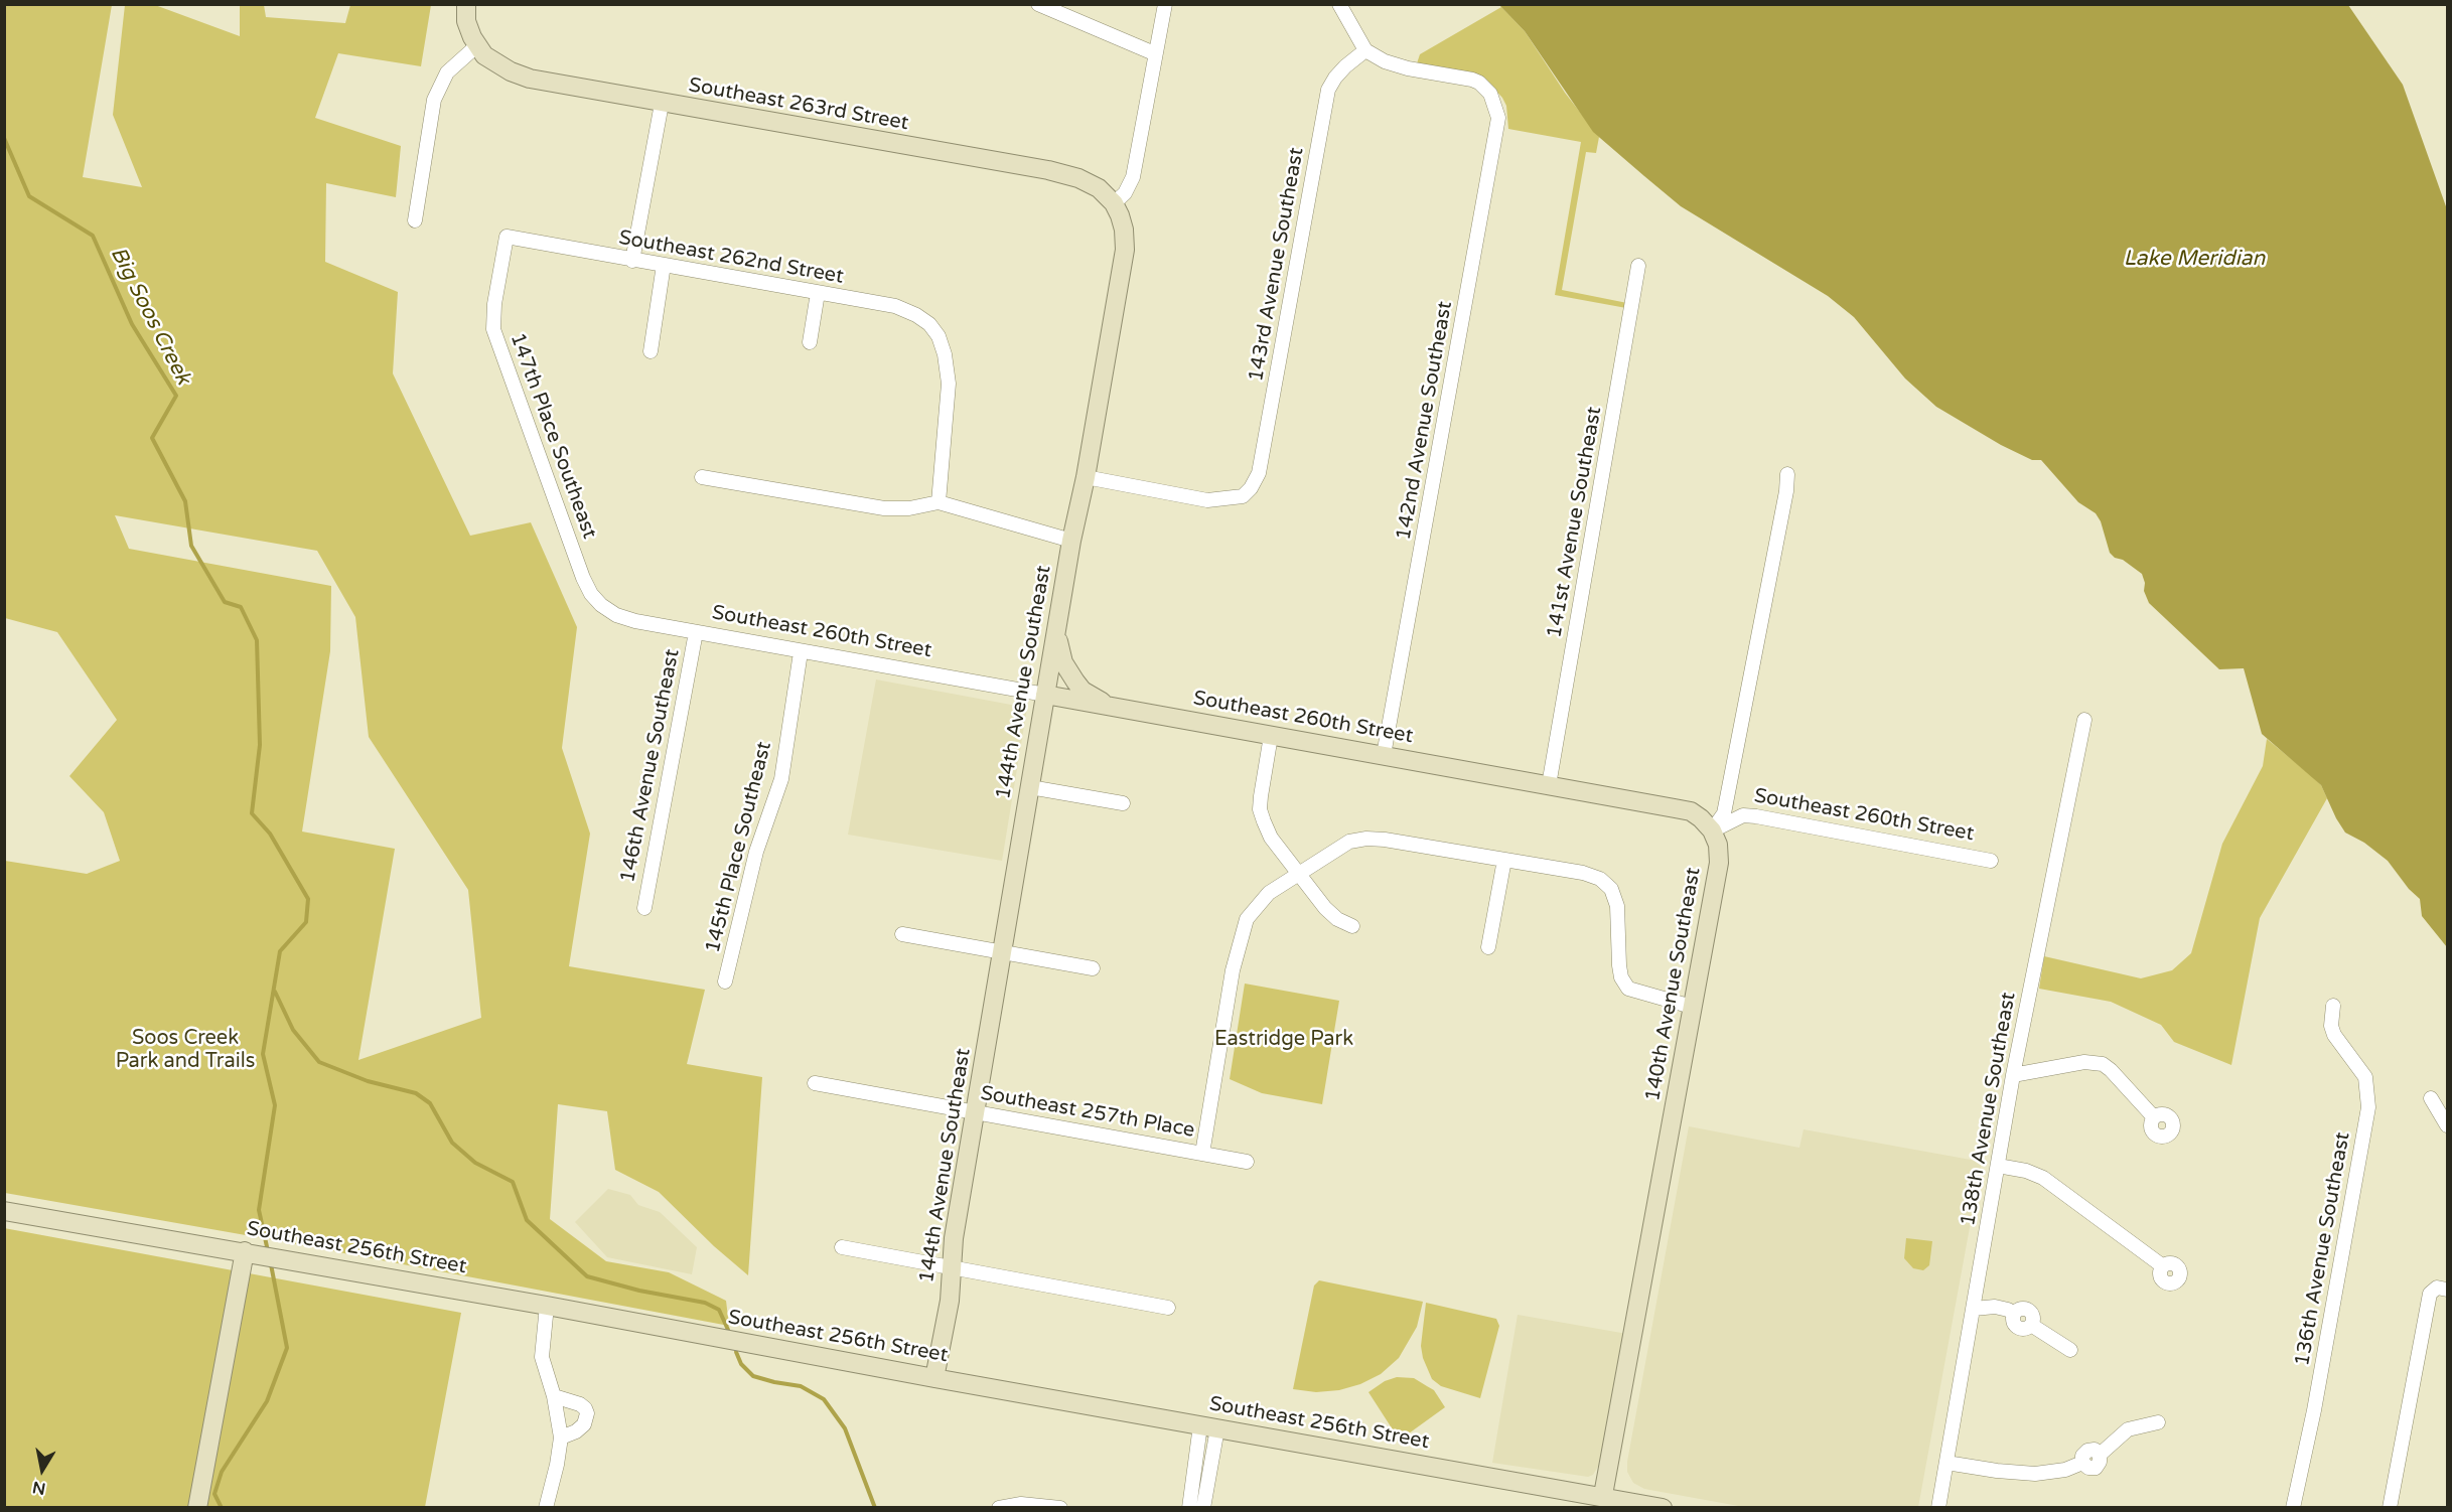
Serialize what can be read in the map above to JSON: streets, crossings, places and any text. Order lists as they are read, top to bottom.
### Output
{
  "streets": {
    "street": [
      "Southeast 263rd Street",
      "Southeast 262nd Street",
      "143rd Avenue Southeast",
      "142nd Avenue Southeast",
      "147th Place Southeast",
      "141st Avenue Southeast",
      "Southeast 260th Street",
      "144th Avenue Southeast",
      "146th Avenue Southeast",
      "145th Place Southeast",
      "140th Avenue Southeast",
      "138th Avenue Southeast",
      "Southeast 257th Place",
      "Southeast 256th Street",
      "136th Avenue Southeast"
    ]
  },
  "crossings": [
    ["Southeast 263rd Street", "144th Avenue Southeast"],
    ["Southeast 262nd Street", "147th Place Southeast"],
    ["143rd Avenue Southeast", "142nd Avenue Southeast"],
    ["143rd Avenue Southeast", "144th Avenue Southeast"],
    ["142nd Avenue Southeast", "Southeast 260th Street"],
    ["147th Place Southeast", "Southeast 260th Street"],
    ["141st Avenue Southeast", "Southeast 260th Street"],
    ["Southeast 260th Street", "144th Avenue Southeast"],
    ["Southeast 260th Street", "146th Avenue Southeast"],
    ["Southeast 260th Street", "145th Place Southeast"],
    ["Southeast 260th Street", "140th Avenue Southeast"],
    ["144th Avenue Southeast", "Southeast 257th Place"],
    ["144th Avenue Southeast", "Southeast 256th Street"],
    ["140th Avenue Southeast", "Southeast 256th Street"]
  ],
  "water": ["Lake Meridian", "Big Soos Creek"],
  "parks": ["Soos Creek Park and Trails", "Eastridge Park"],
  "north": "bottom"
}
